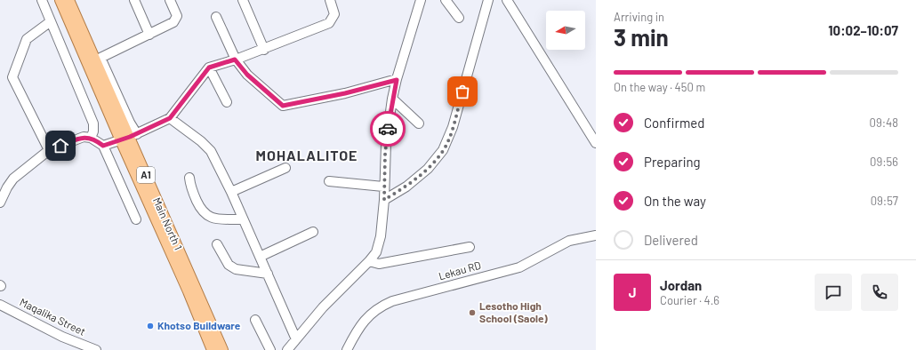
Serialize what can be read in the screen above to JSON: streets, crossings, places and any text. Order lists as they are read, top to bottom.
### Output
{
  "streets": {
    "main road": ["A1", "Main North 1"],
    "street": ["Lekau RD", "Maqalika Street"]
  },
  "districts": ["MOHALALITOE"],
  "places": ["Lesotho High School (Saole)", "Khotso Buildware"],
  "north": "left",
  "page": {
    "heading": ["3 min", "Arriving in", "10:02–10:07"],
    "panel": ["Jordan", "Courier · 4.6"],
    "bar": "On the way · 450 m",
    "list": [
      ["Confirmed", "09:48"],
      ["Preparing", "09:56"],
      ["On the way", "09:57"],
      "Delivered"
    ],
    "round": "J"
  }
}
